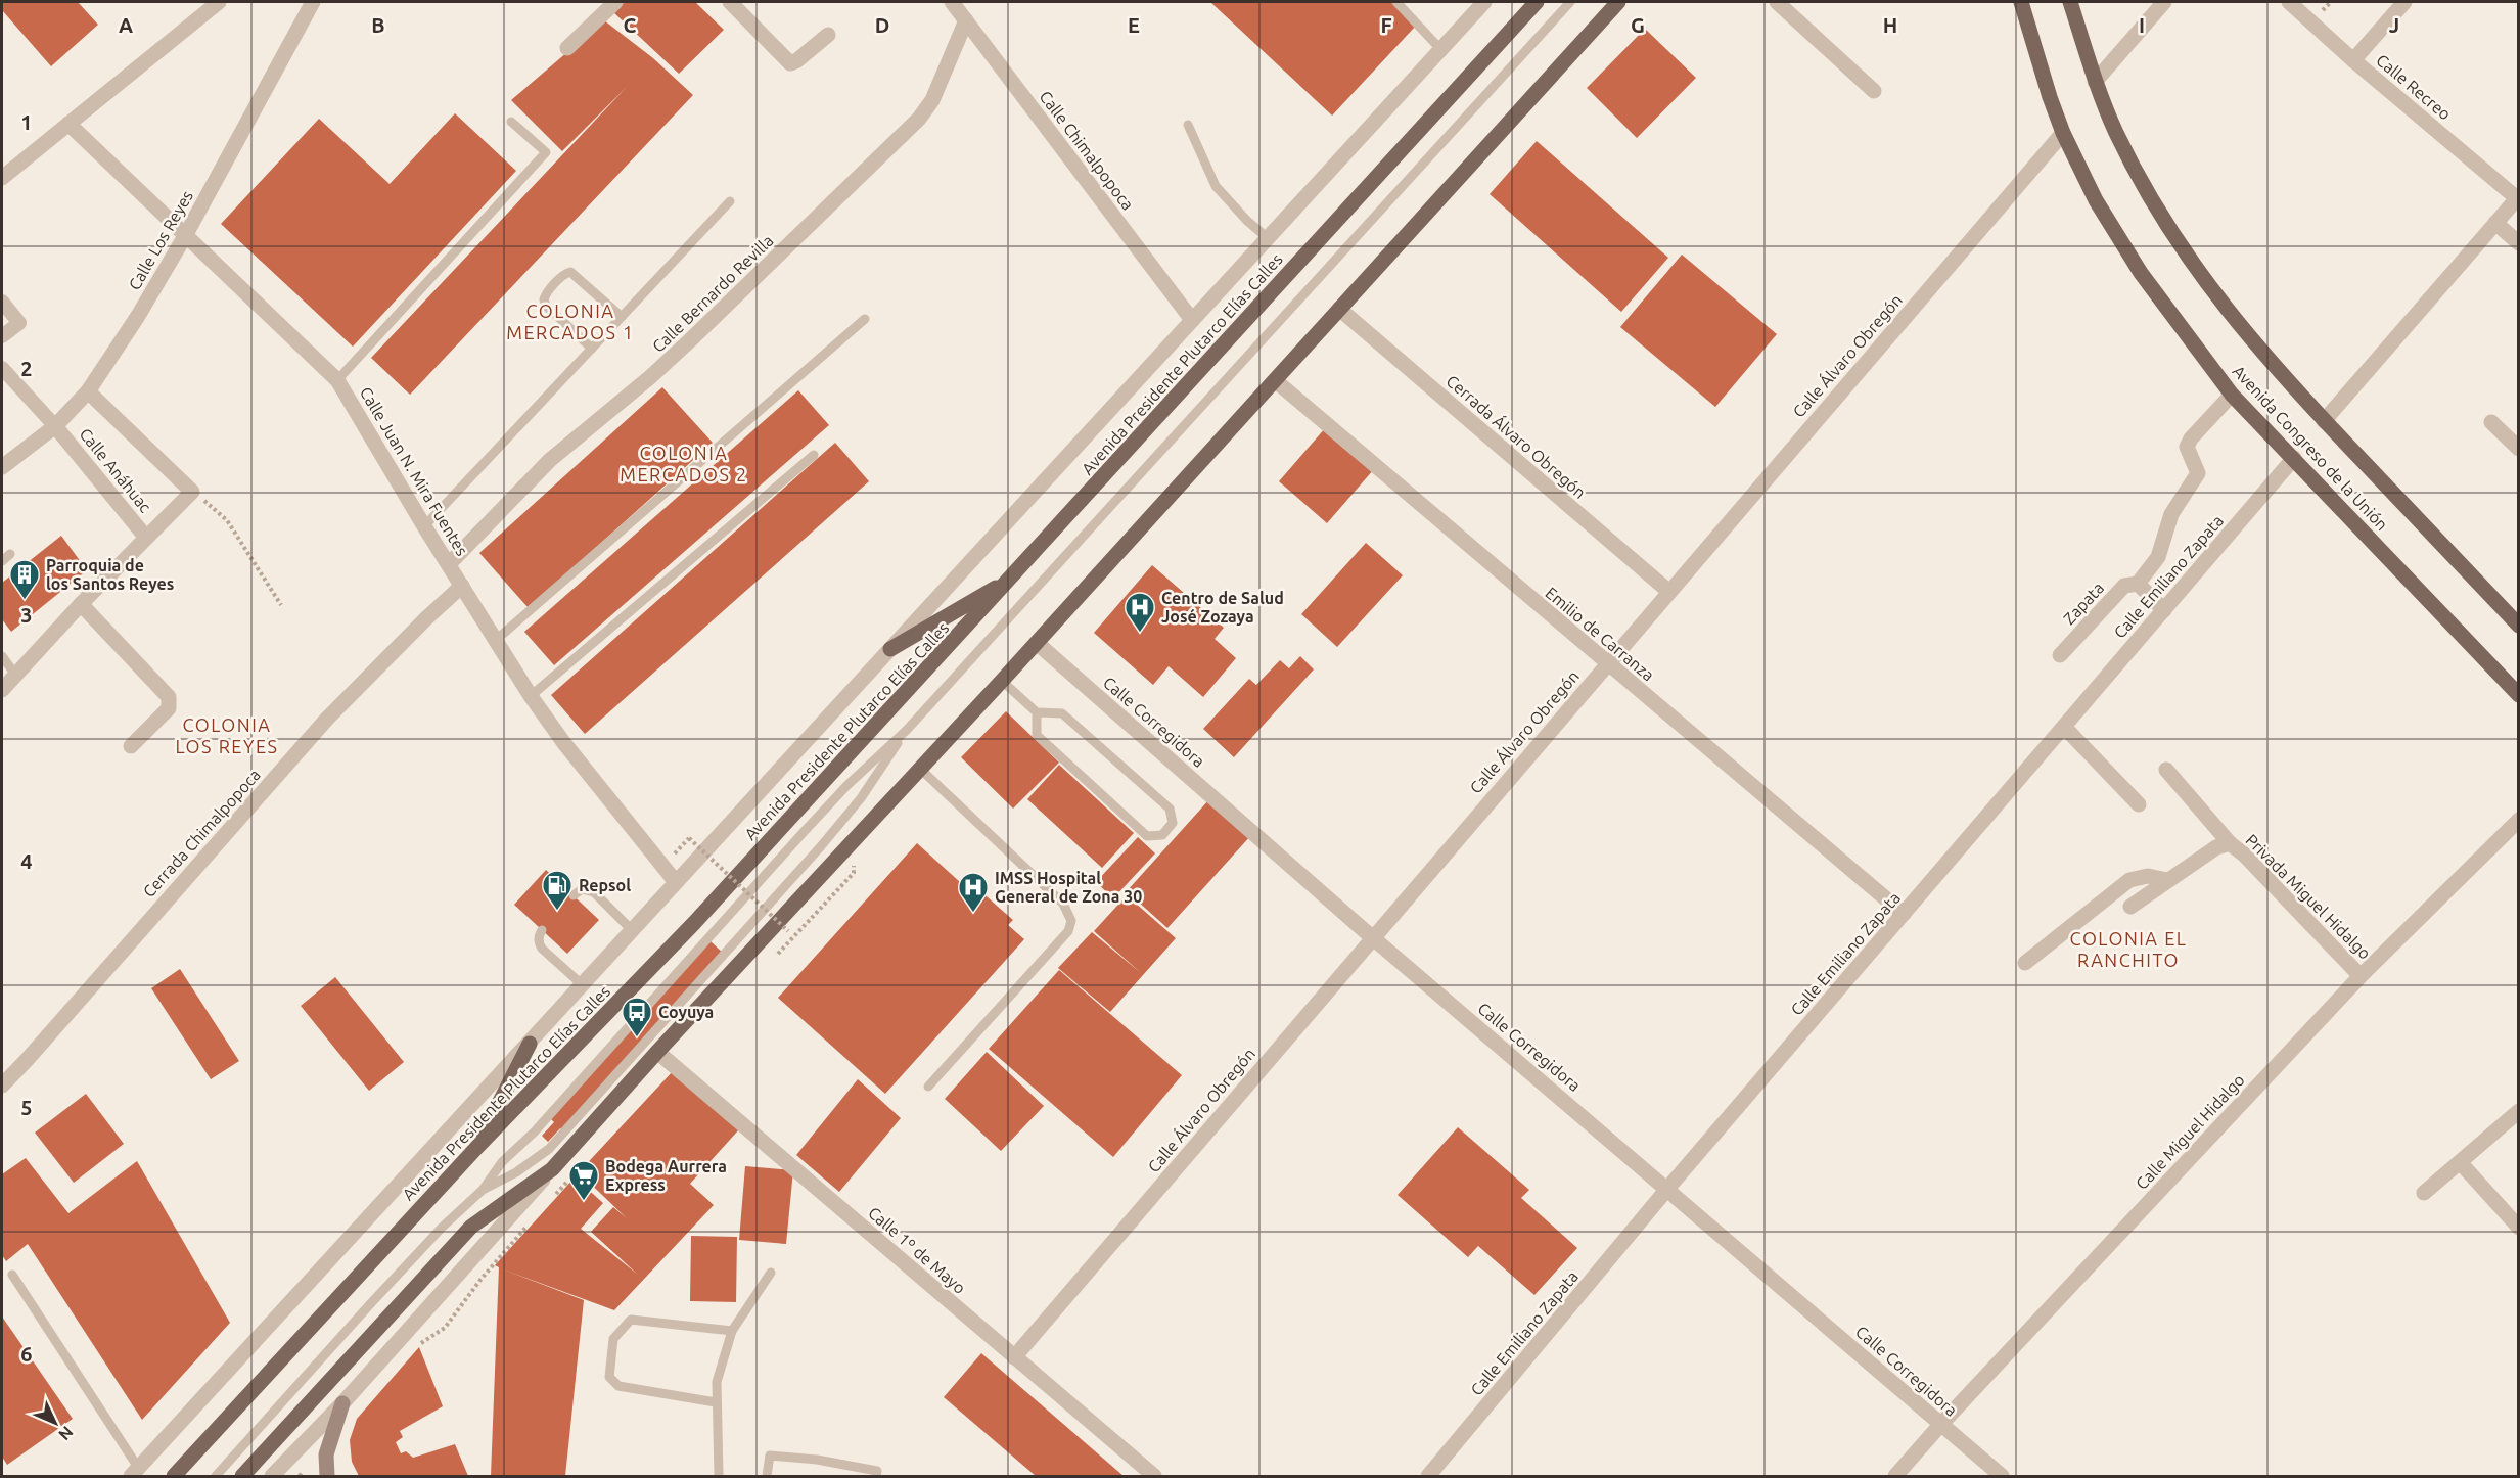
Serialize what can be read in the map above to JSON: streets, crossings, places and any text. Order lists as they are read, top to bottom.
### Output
{
  "streets": {
    "main road": ["Avenida Presidente Plutarco Elías Calles", "Avenida Congreso de la Unión"],
    "street": [
      "Calle Recreo",
      "Calle Chimalpopoca",
      "Calle Los Reyes",
      "Calle Bernardo Revilla",
      "Calle Álvaro Obregón",
      "Cerrada Álvaro Obregón",
      "Calle Anáhuac",
      "Calle Juan N. Mira Fuentes",
      "Calle Emiliano Zapata",
      "Zapata",
      "Emilio de Carranza",
      "Calle Corregidora",
      "Cerrada Chimalpopoca",
      "Privada Miguel Hidalgo",
      "Calle Miguel Hidalgo",
      "Calle 1º de Mayo"
    ]
  },
  "crossings": [
    ["Calle Chimalpopoca", "Calle Bernardo Revilla"],
    ["Calle Chimalpopoca", "Avenida Presidente Plutarco Elías Calles"],
    ["Calle Los Reyes", "Calle Anáhuac"],
    ["Calle Los Reyes", "Calle Juan N. Mira Fuentes"],
    ["Calle Bernardo Revilla", "Calle Juan N. Mira Fuentes"],
    ["Calle Álvaro Obregón", "Cerrada Álvaro Obregón"],
    ["Calle Álvaro Obregón", "Avenida Congreso de la Unión"],
    ["Calle Álvaro Obregón", "Emilio de Carranza"],
    ["Calle Álvaro Obregón", "Calle Corregidora"],
    ["Calle Álvaro Obregón", "Calle 1º de Mayo"],
    ["Avenida Presidente Plutarco Elías Calles", "Calle Juan N. Mira Fuentes"],
    ["Avenida Congreso de la Unión", "Calle Emiliano Zapata"],
    ["Calle Juan N. Mira Fuentes", "Cerrada Chimalpopoca"],
    ["Calle Emiliano Zapata", "Emilio de Carranza"],
    ["Calle Emiliano Zapata", "Calle Corregidora"],
    ["Calle Corregidora", "Calle Miguel Hidalgo"],
    ["Privada Miguel Hidalgo", "Calle Miguel Hidalgo"]
  ],
  "districts": [
    "COLONIA MERCADOS 1",
    "COLONIA MERCADOS 2",
    "COLONIA LOS REYES",
    "COLONIA EL RANCHITO"
  ],
  "places": {
    "building": ["Parroquia de los Santos Reyes"],
    "hospital": ["Centro de Salud José Zozaya", "IMSS Hospital General de Zona 30"],
    "fuel station": ["Repsol"],
    "bus stop": ["Coyuya"],
    "supermarket": ["Bodega Aurrera Express"]
  },
  "north": "bottom right",
  "grid": {
    "columns": [
      "A",
      "B",
      "C",
      "D",
      "E",
      "F",
      "G",
      "H",
      "I",
      "J"
    ],
    "rows": [
      "1",
      "2",
      "3",
      "4",
      "5",
      "6"
    ]
  }
}
